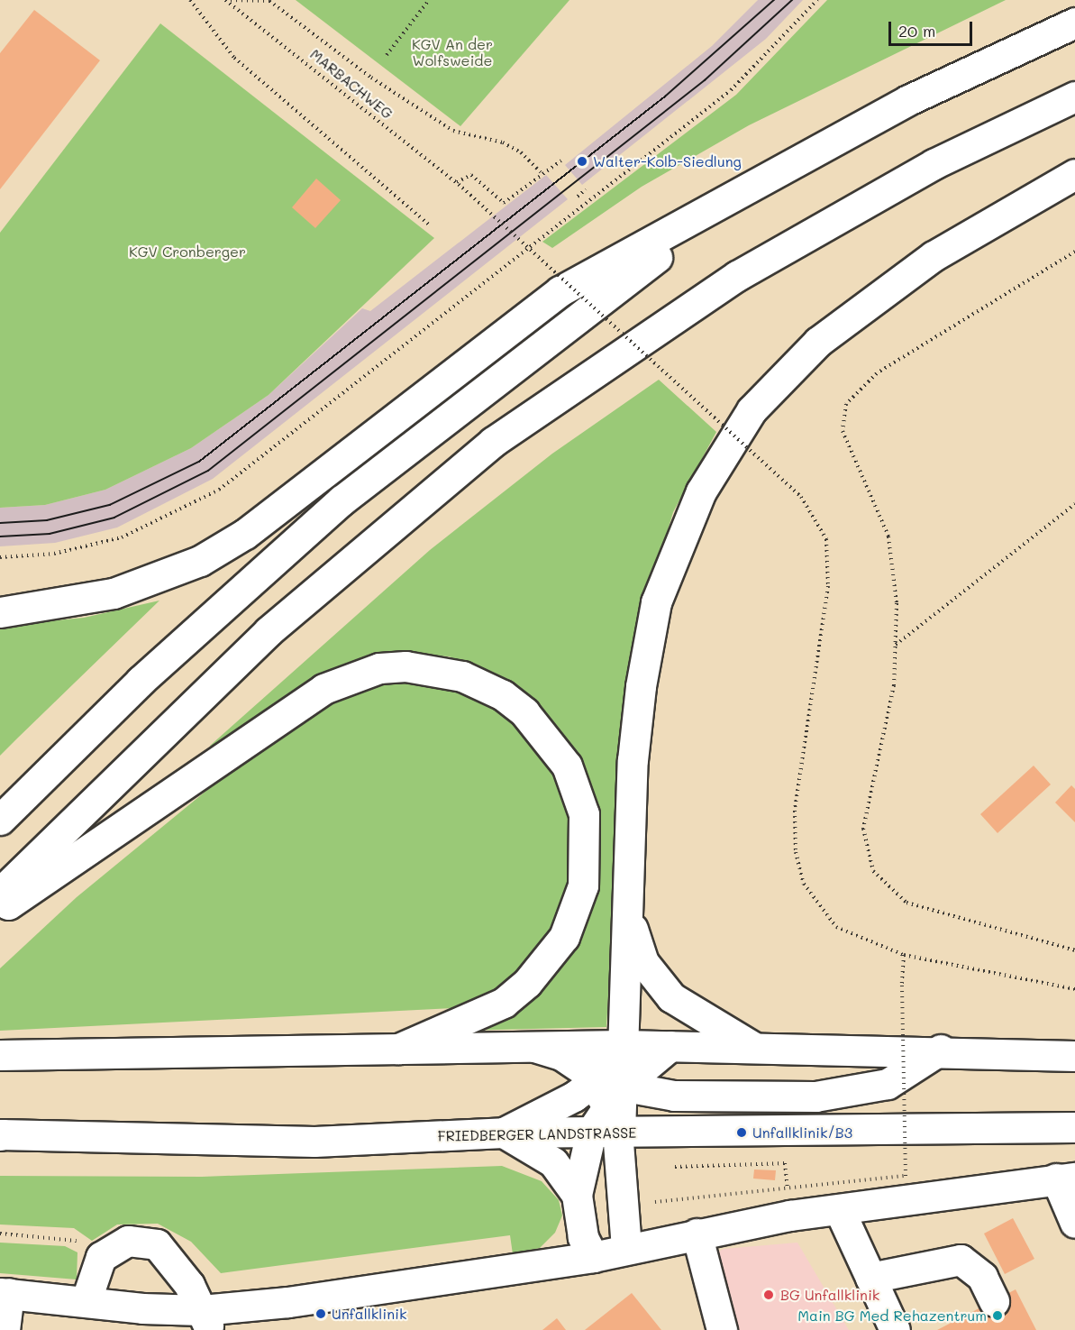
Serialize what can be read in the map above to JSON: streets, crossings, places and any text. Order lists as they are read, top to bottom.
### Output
{
  "streets": {
    "main road": ["FRIEDBERGER LANDSTRASSE"],
    "path": ["MARBACHWEG"]
  },
  "parks": ["KGV An der Wolfsweide", "KGV Cronberger"],
  "places": [
    "Walter-Kolb-Siedlung",
    "Unfallklinik/B3",
    "BG Unfallklinik",
    "Unfallklinik",
    "Main BG Med Rehazentrum"
  ],
  "scale_bar": "20 m"
}
